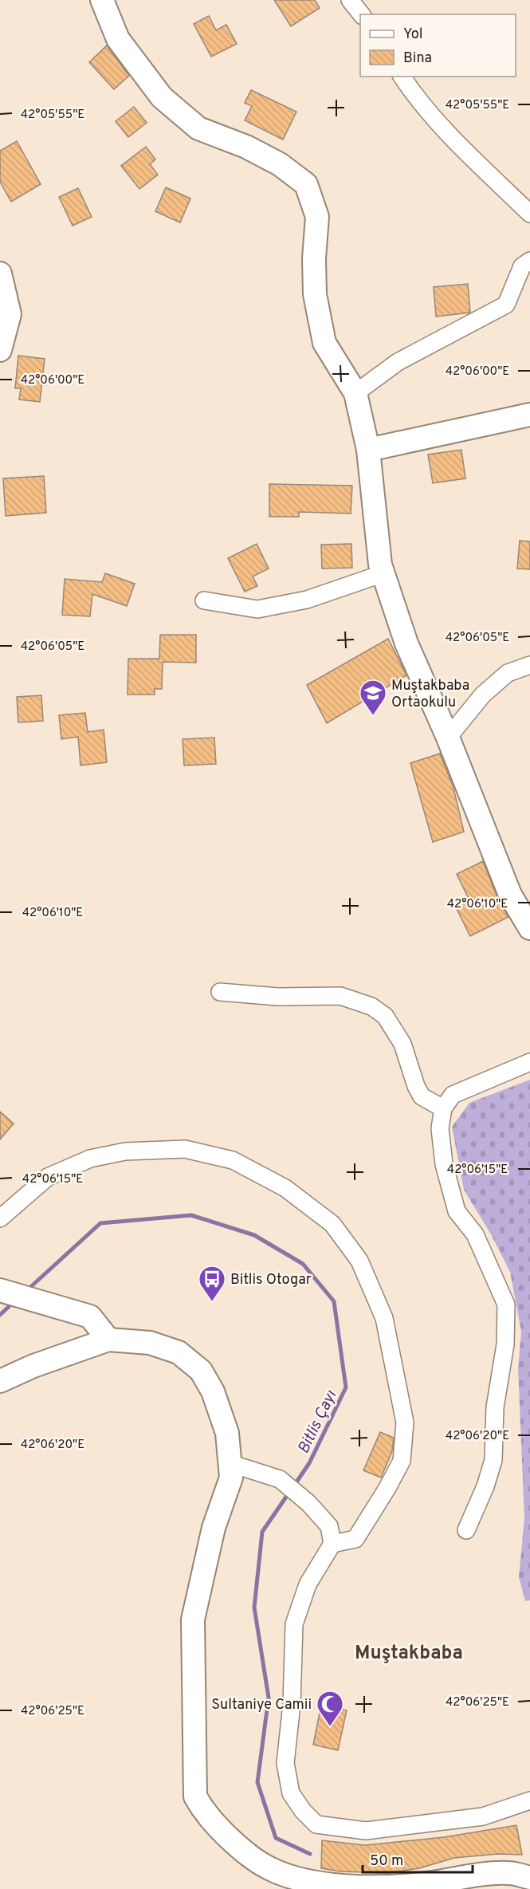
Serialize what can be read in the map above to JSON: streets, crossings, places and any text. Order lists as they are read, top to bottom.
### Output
{
  "districts": ["Muştakbaba"],
  "water": ["Bitlis Çayı"],
  "places": {
    "school or university": ["Muştakbaba Ortaokulu"],
    "bus stop": ["Bitlis Otogar"],
    "mosque": ["Sultaniye Camii"]
  },
  "legend": ["Yol", "Bina"],
  "scale_bar": "50 m",
  "coordinates": [
    "42°05'55\"E",
    "42°06'00\"E",
    "42°06'05\"E",
    "42°06'10\"E",
    "42°06'15\"E",
    "42°06'20\"E",
    "42°06'25\"E"
  ]
}
